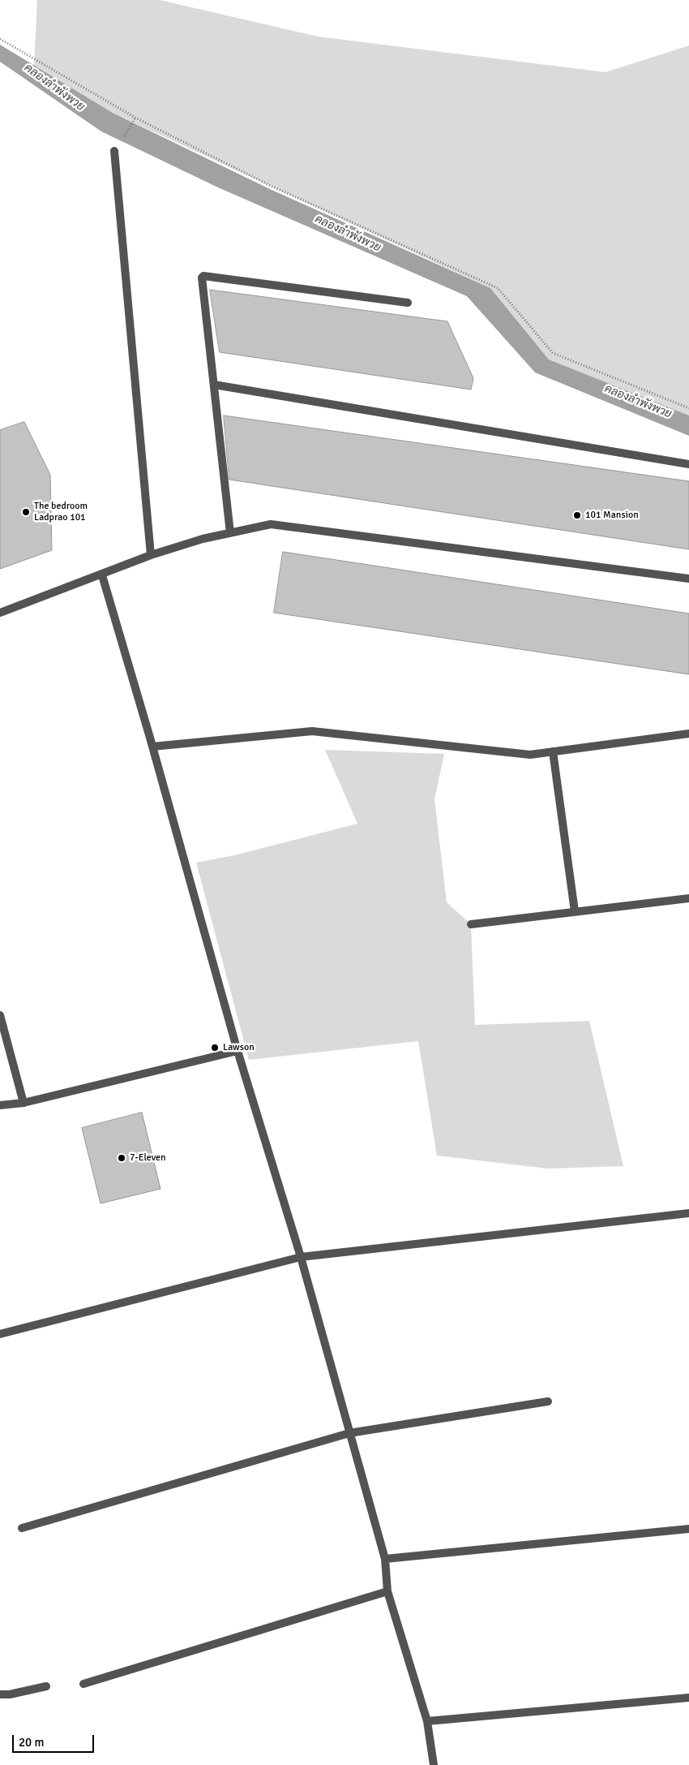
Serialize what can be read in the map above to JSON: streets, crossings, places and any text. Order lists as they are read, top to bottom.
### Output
{
  "water": ["คลองลำพังพวย"],
  "places": [
    "The bedroom Ladprao 101",
    "101 Mansion",
    "Lawson",
    "7-Eleven"
  ],
  "scale_bar": "20 m"
}
